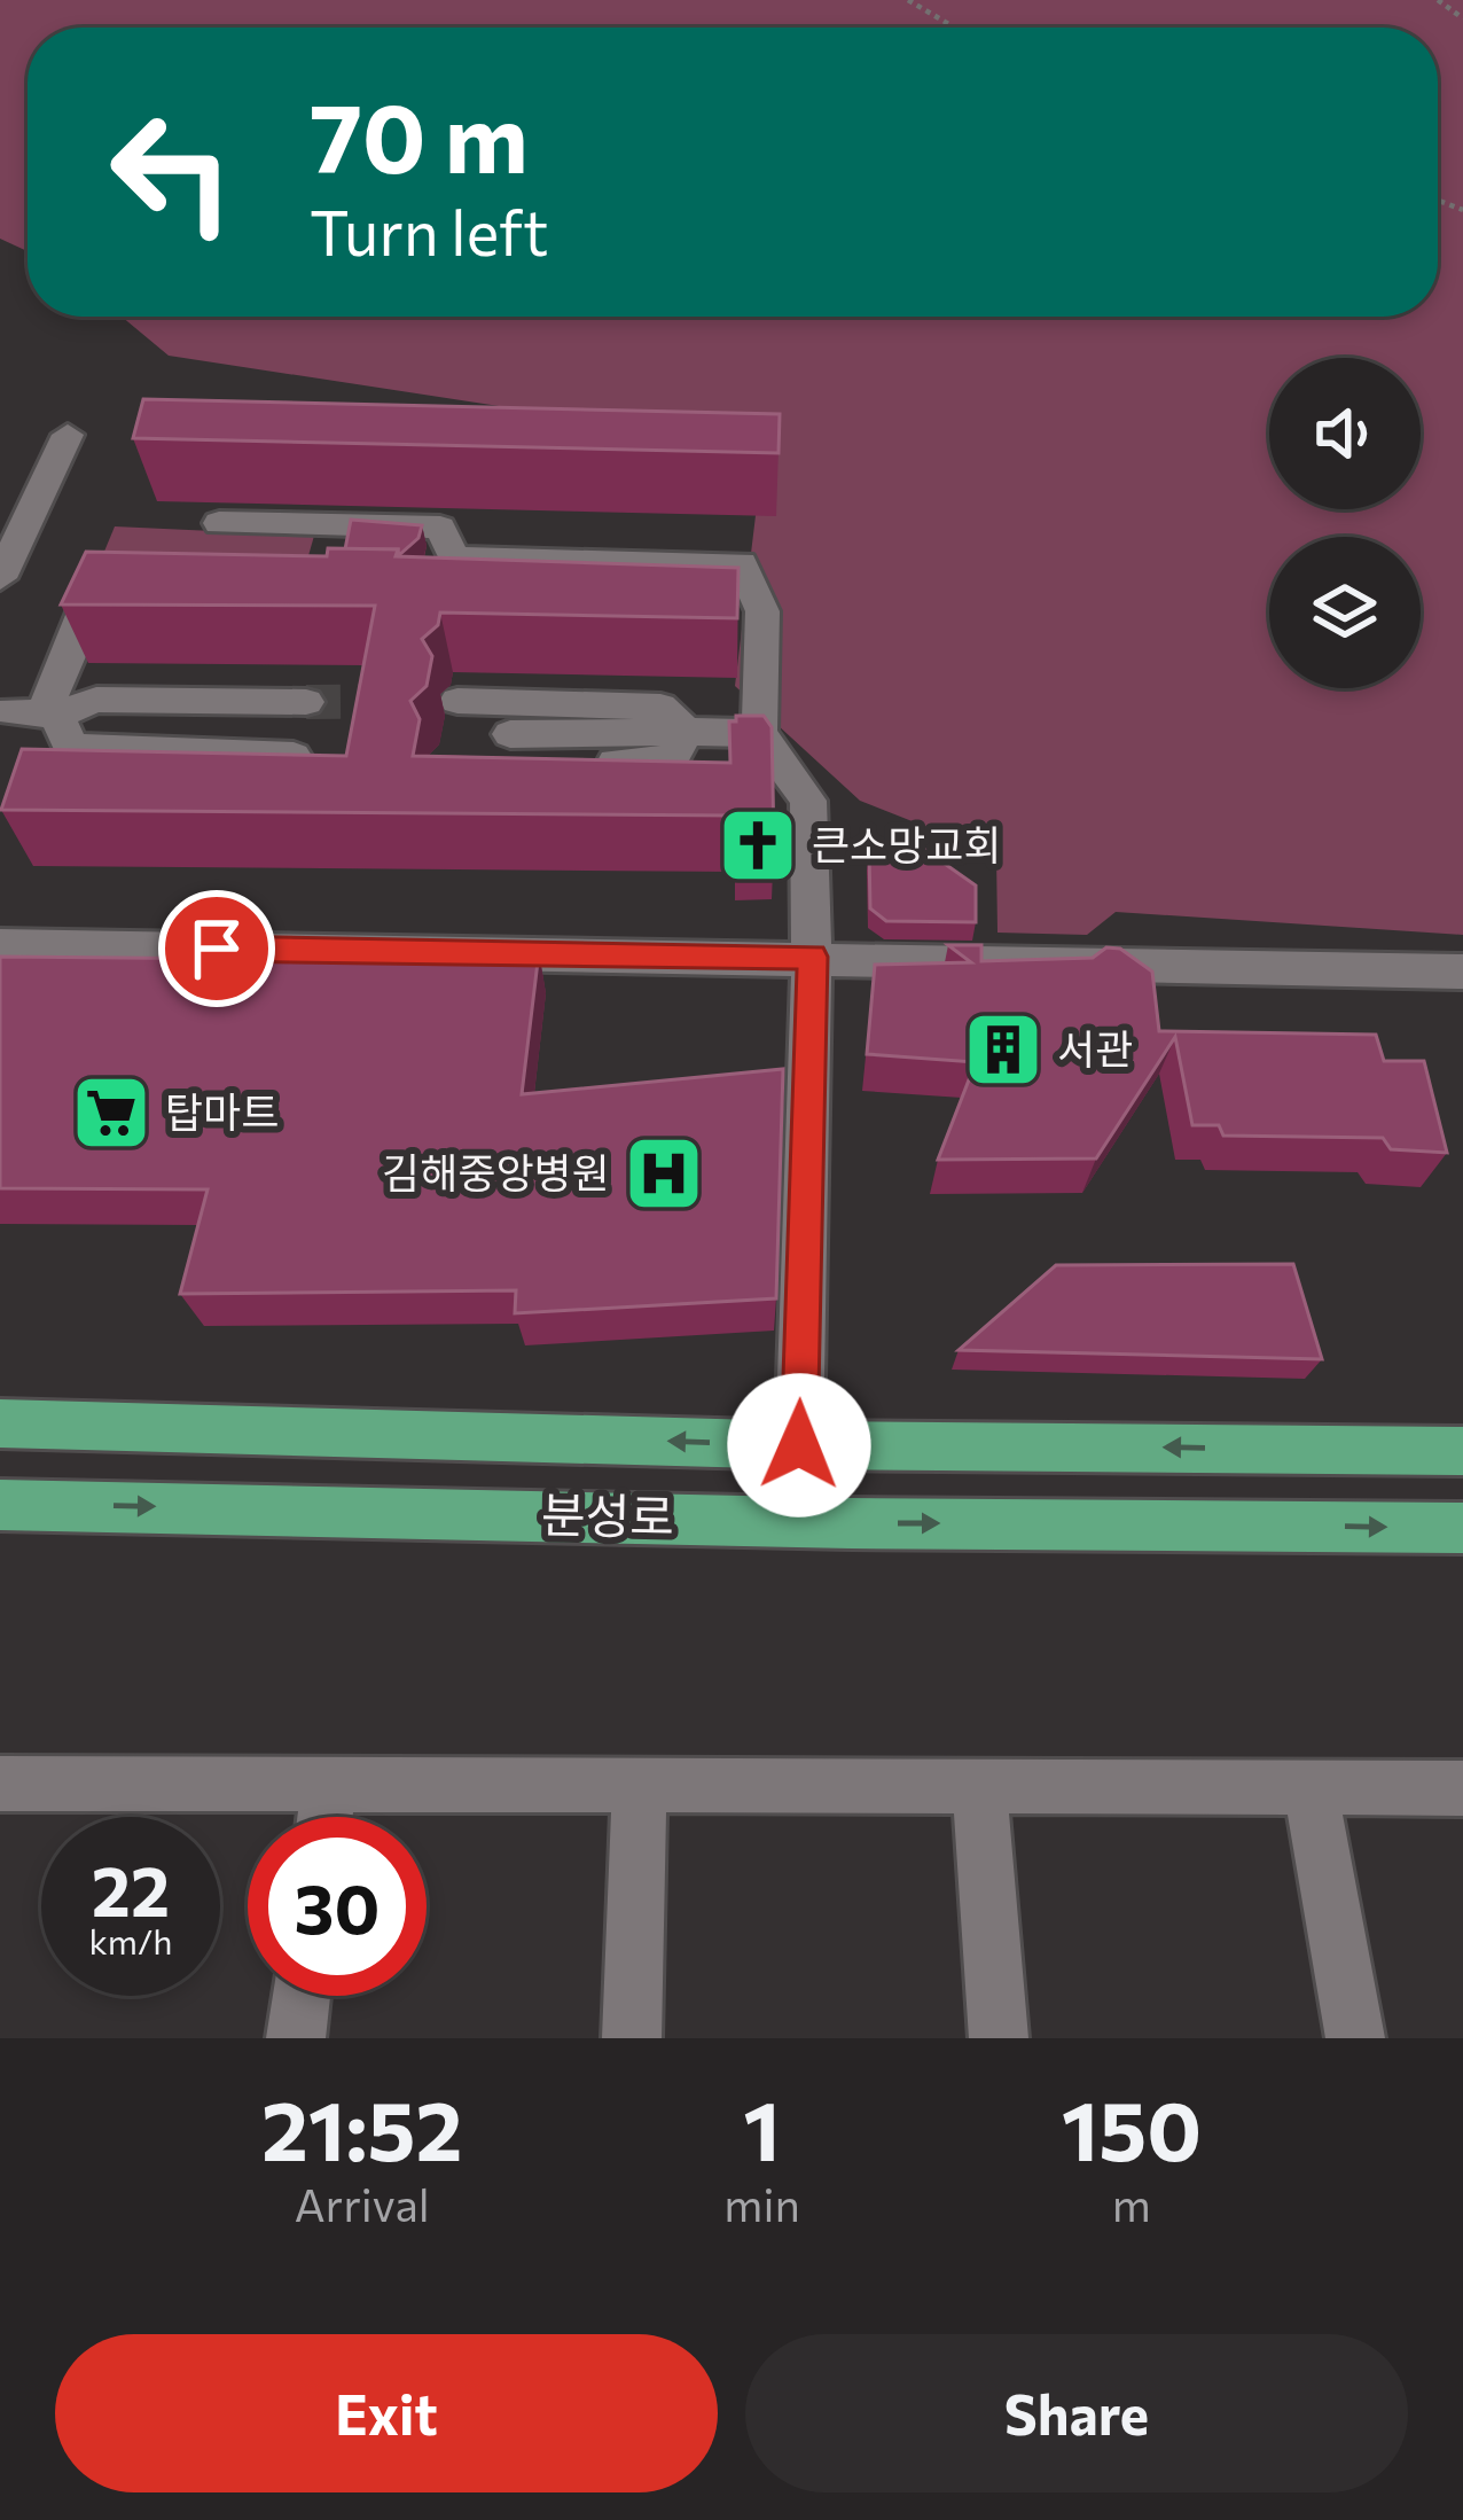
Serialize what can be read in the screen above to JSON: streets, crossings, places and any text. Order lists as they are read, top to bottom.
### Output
{
  "streets": {
    "main road": ["분성로"]
  },
  "places": {
    "church": ["큰소망교회"],
    "building": ["서관"],
    "supermarket": ["탑마트"],
    "hospital": ["김해중앙병원"]
  },
  "page": {
    "turn": ["70 m", "Turn left"],
    "speed": "22 km/h",
    "limit": "30",
    "eta": [
      "21:52",
      "Arrival",
      "1",
      "min",
      "150",
      "m"
    ],
    "buttons": ["Exit", "Share"]
  }
}
